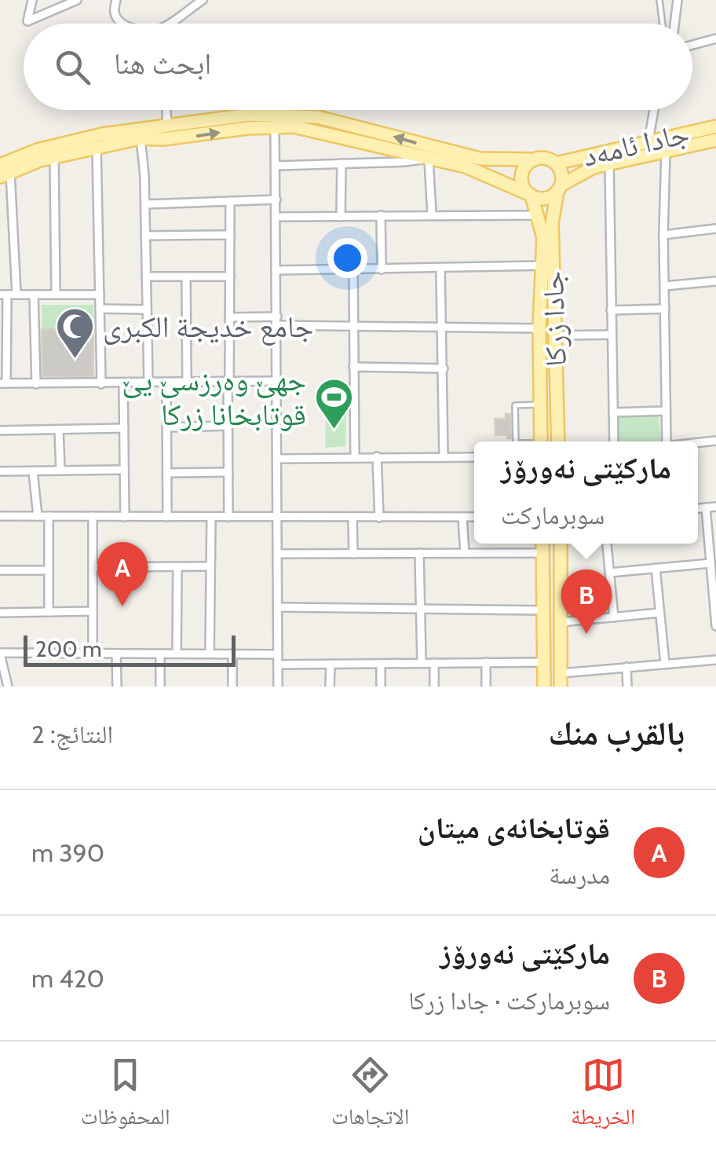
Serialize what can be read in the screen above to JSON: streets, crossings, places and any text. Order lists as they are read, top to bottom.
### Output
{
  "streets": {
    "main road": ["جادا ئامەد", "جادا زرکا"]
  },
  "crossings": [
    ["جادا ئامەد", "جادا زرکا"]
  ],
  "places": {
    "mosque": ["جامع خدیجة الکبری"],
    "sports": ["جھێ وەرزسێ یێ قوتابخانا زرکا"]
  },
  "scale_bar": "200 m",
  "page": {
    "search": "ابحث هنا",
    "popup": ["مارکێتی نەورۆز", "سوبرماركت"],
    "pins": ["A", "B"],
    "scale": "200 m",
    "heading": ["بالقرب منك", "النتائج: 2"],
    "list": [
      {
        "mark": "A",
        "name": "قوتابخانەی میتان",
        "note": "مدرسة",
        "value": "390 m"
      },
      {
        "mark": "B",
        "name": "مارکێتی نەورۆز",
        "note": "سوبرماركت · جادا زرکا",
        "value": "420 m"
      }
    ],
    "nav": ["الخريطة", "الاتجاهات", "المحفوظات"]
  }
}
